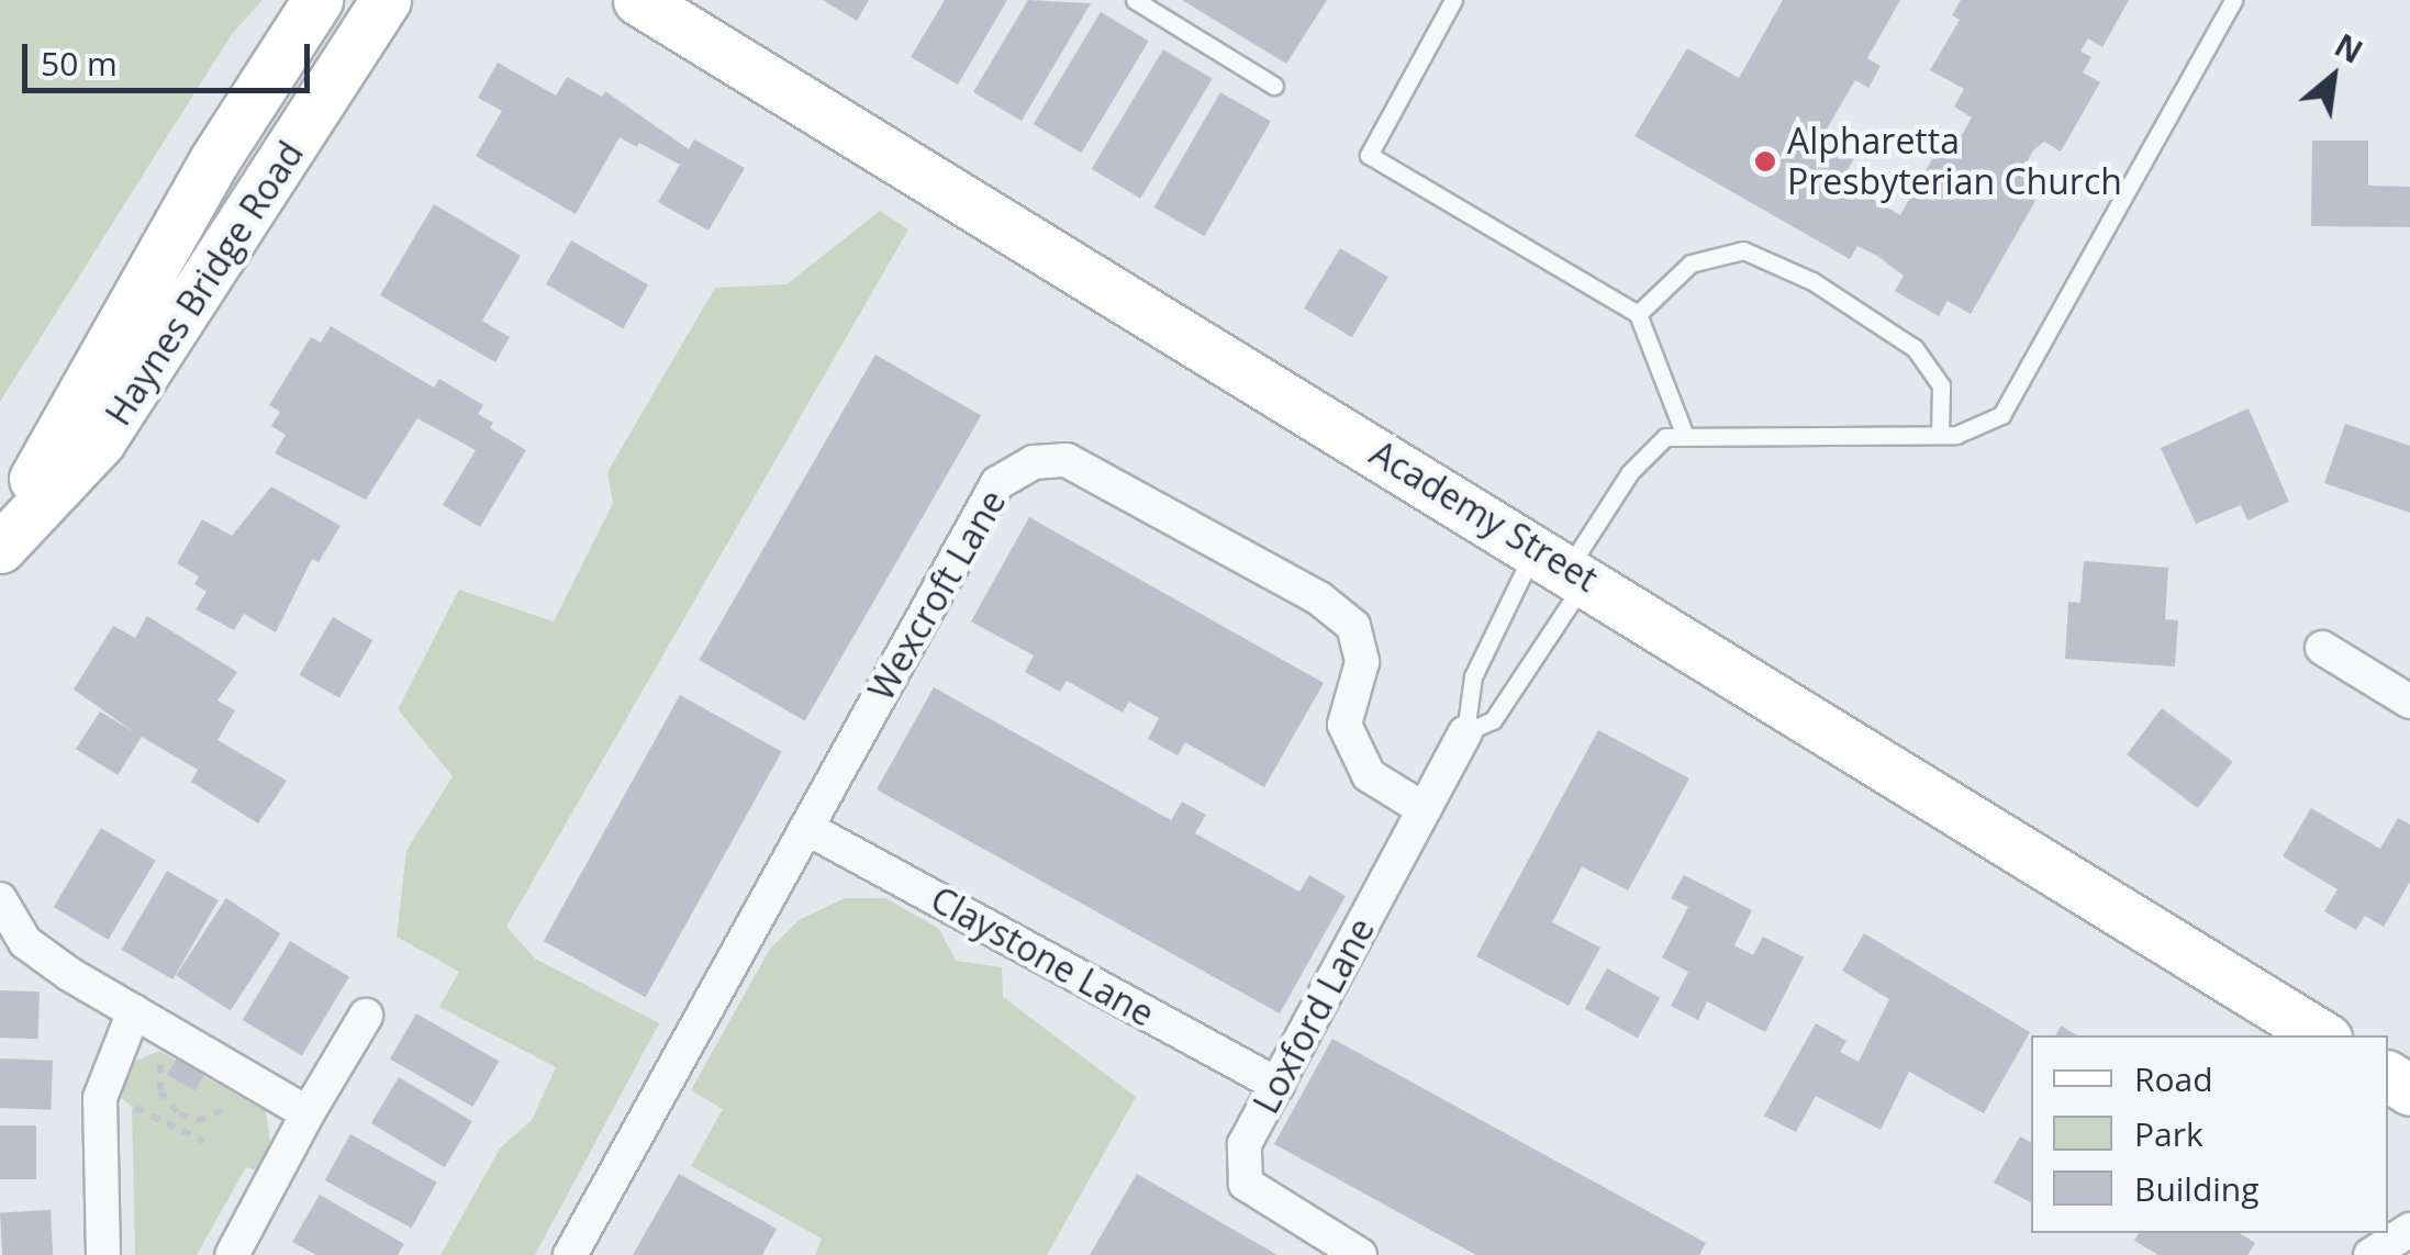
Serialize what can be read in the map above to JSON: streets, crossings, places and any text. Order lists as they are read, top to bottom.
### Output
{
  "streets": {
    "street": [
      "Haynes Bridge Road",
      "Academy Street",
      "Wexcroft Lane",
      "Claystone Lane",
      "Loxford Lane"
    ]
  },
  "crossings": [
    ["Wexcroft Lane", "Claystone Lane"],
    ["Wexcroft Lane", "Loxford Lane"],
    ["Claystone Lane", "Loxford Lane"]
  ],
  "places": ["Alpharetta Presbyterian Church"],
  "legend": ["Road", "Park", "Building"],
  "scale_bar": "50 m",
  "north": "top right"
}
